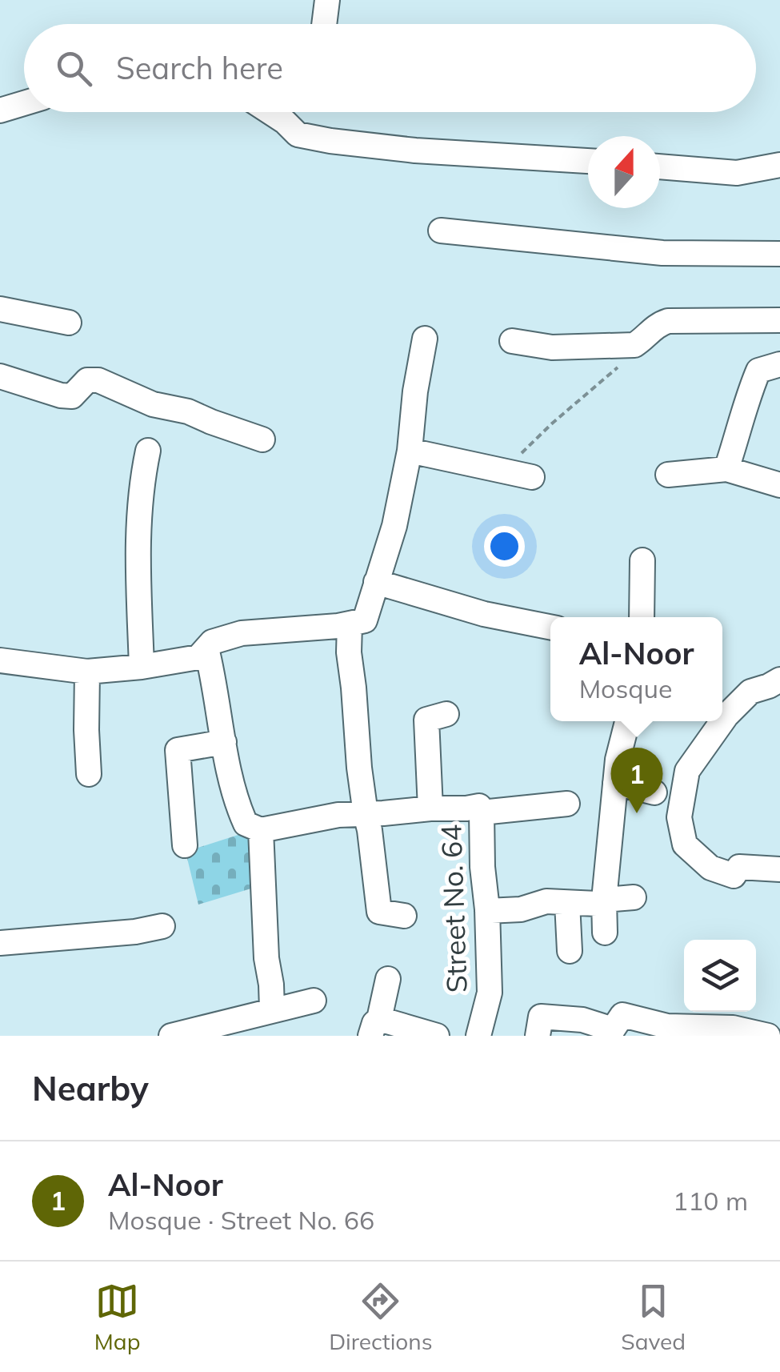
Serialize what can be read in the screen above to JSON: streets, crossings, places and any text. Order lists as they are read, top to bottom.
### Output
{
  "streets": {
    "street": ["Street No. 64"]
  },
  "north": "top",
  "page": {
    "search": "Search here",
    "popup": ["Al-Noor", "Mosque"],
    "pins": "1",
    "heading": "Nearby",
    "list": [
      {
        "mark": "1",
        "name": "Al-Noor",
        "note": "Mosque · Street No. 66",
        "value": "110 m"
      }
    ],
    "nav": ["Map", "Directions", "Saved"]
  }
}
